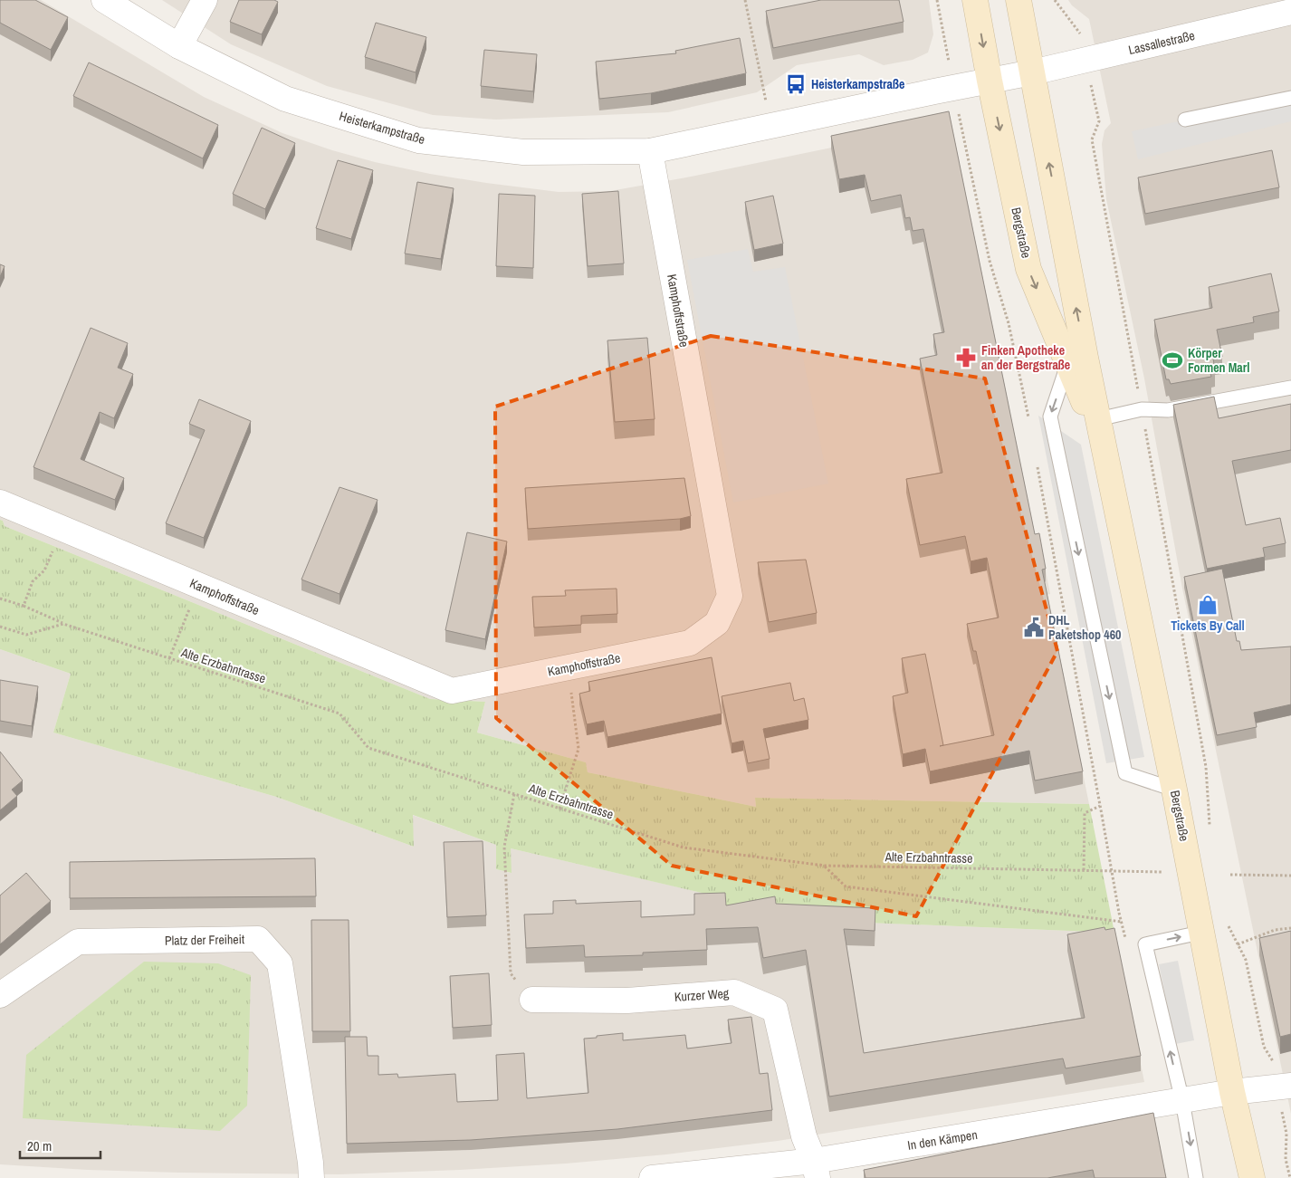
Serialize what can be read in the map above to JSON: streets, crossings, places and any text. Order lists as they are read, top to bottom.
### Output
{
  "streets": {
    "main road": ["Bergstraße"],
    "street": [
      "Lassallestraße",
      "Heisterkampstraße",
      "Kamphoffstraße",
      "Platz der Freiheit",
      "Kurzer Weg",
      "In den Kämpen"
    ],
    "path": ["Alte Erzbahntrasse"]
  },
  "crossings": [
    ["Lassallestraße", "Heisterkampstraße"],
    ["Lassallestraße", "Bergstraße"],
    ["Heisterkampstraße", "Bergstraße"],
    ["Heisterkampstraße", "Kamphoffstraße"],
    ["Bergstraße", "In den Kämpen"],
    ["Kurzer Weg", "In den Kämpen"]
  ],
  "places": {
    "bus stop": ["Heisterkampstraße"],
    "pharmacy": ["Finken Apotheke an der Bergstraße"],
    "sports": ["Körper Formen Marl"],
    "shop": ["Tickets By Call"],
    "public building": ["DHL Paketshop 460"]
  },
  "scale_bar": "20 m"
}
